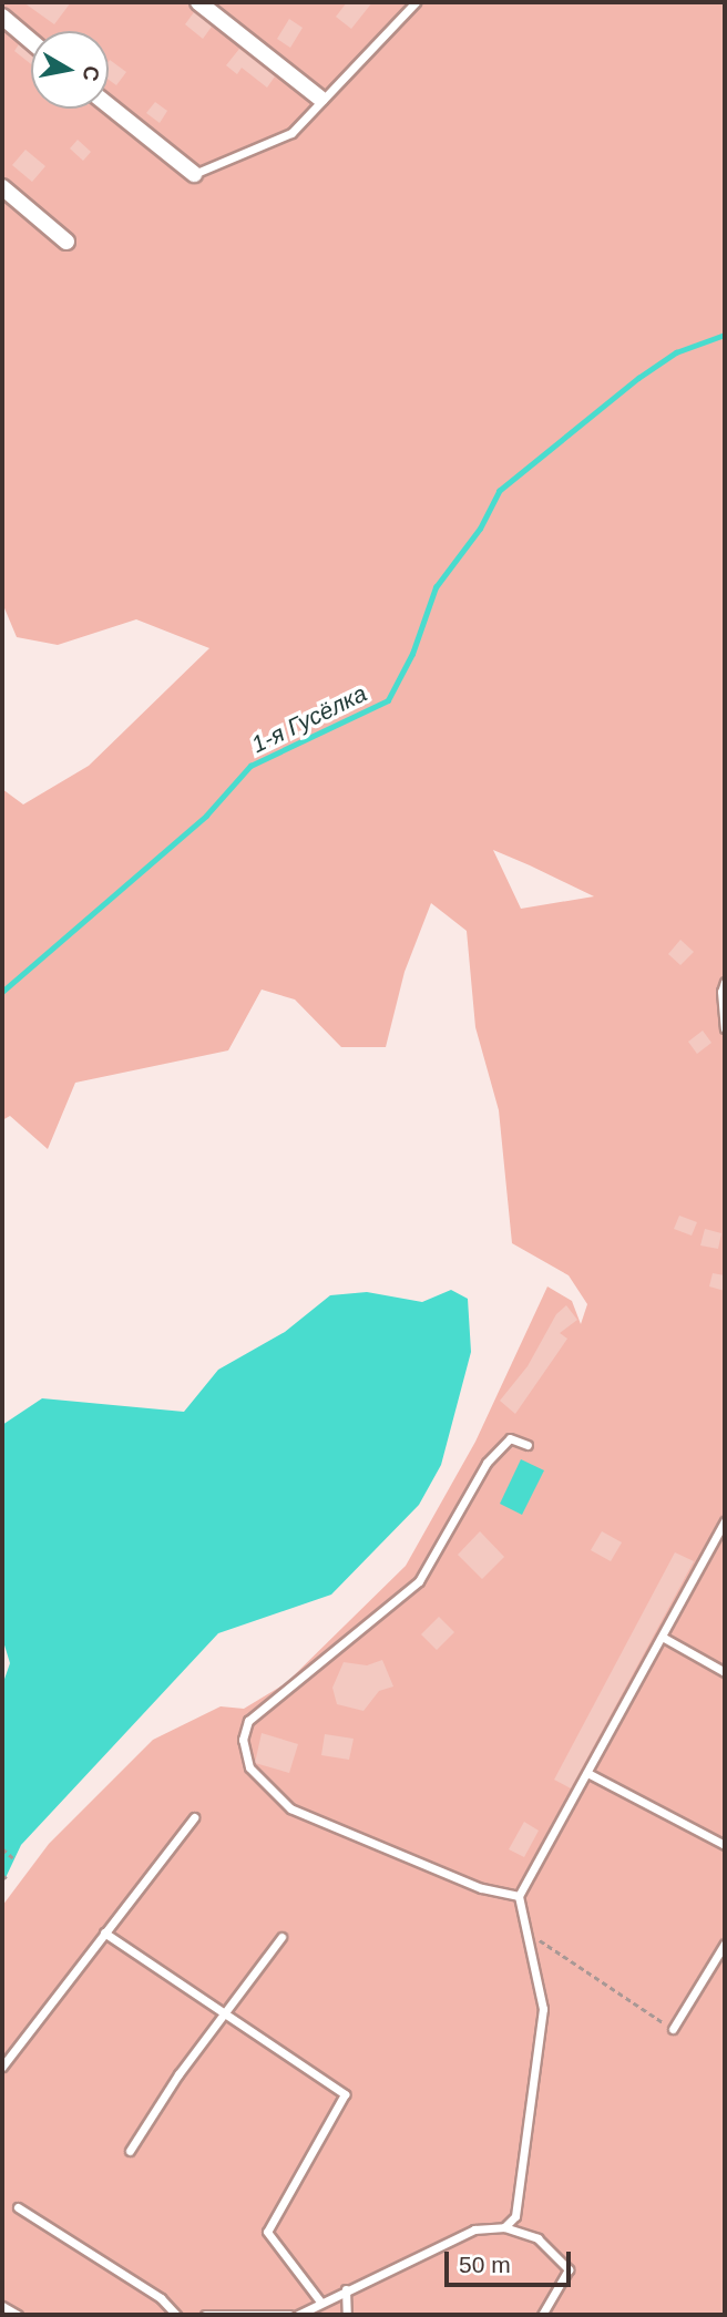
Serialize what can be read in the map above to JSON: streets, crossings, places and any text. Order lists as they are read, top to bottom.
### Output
{
  "water": ["1-я Гусёлка"],
  "scale_bar": "50 m",
  "north": "right"
}
